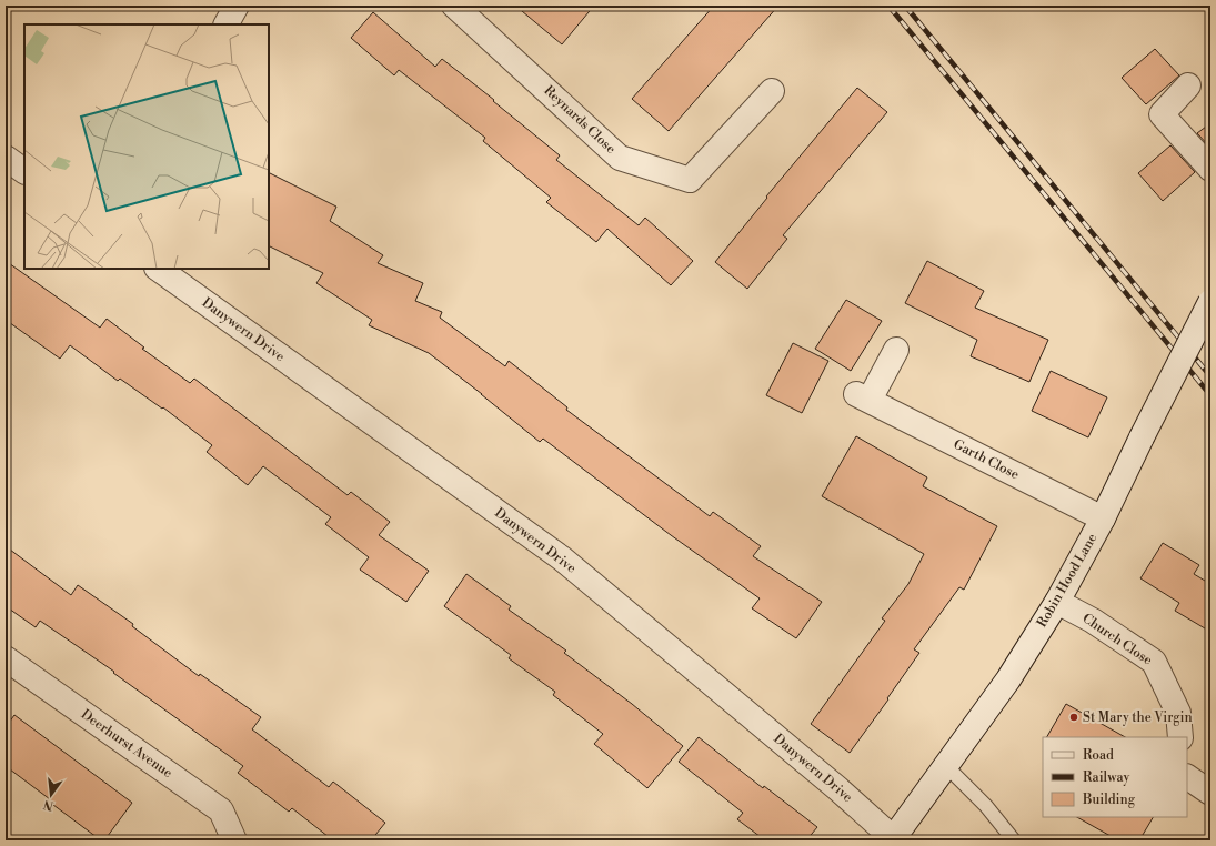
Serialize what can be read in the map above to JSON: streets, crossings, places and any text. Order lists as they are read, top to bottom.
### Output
{
  "streets": {
    "street": [
      "Reynards Close",
      "Danywern Drive",
      "Garth Close",
      "Robin Hood Lane",
      "Church Close",
      "Deerhurst Avenue"
    ]
  },
  "crossings": [
    ["Danywern Drive", "Robin Hood Lane"],
    ["Garth Close", "Robin Hood Lane"],
    ["Robin Hood Lane", "Church Close"]
  ],
  "places": ["St Mary the Virgin"],
  "legend": ["Road", "Railway", "Building"],
  "north": "bottom"
}
